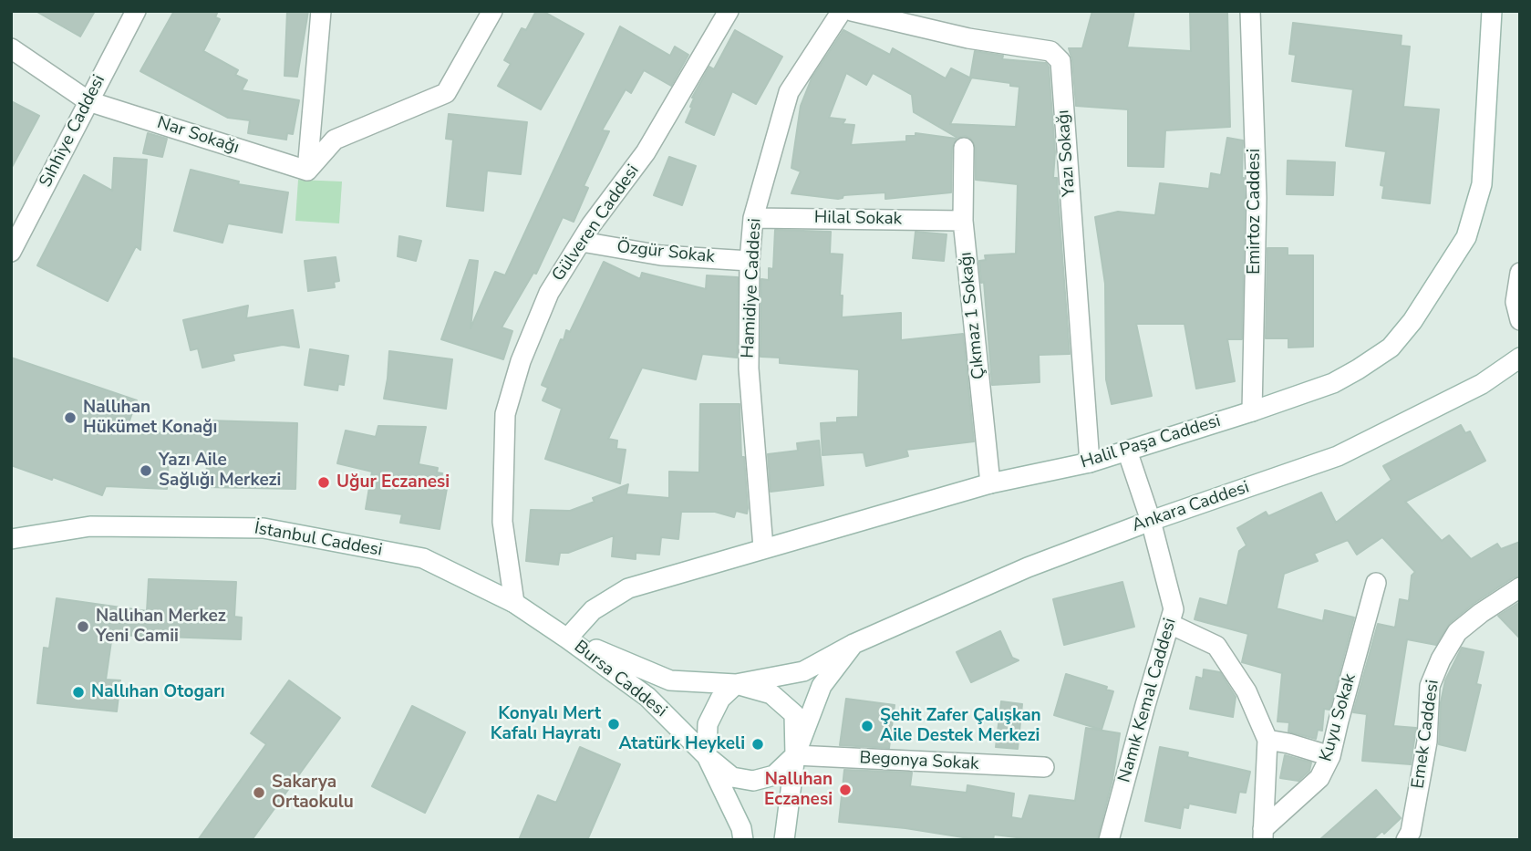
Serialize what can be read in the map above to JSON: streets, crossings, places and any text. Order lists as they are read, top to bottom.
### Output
{
  "streets": {
    "street": [
      "Sıhhiye Caddesi",
      "Nar Sokağı",
      "Yazı Sokağı",
      "Emirtoz Caddesi",
      "Hilal Sokak",
      "Gülveren Caddesi",
      "Özgür Sokak",
      "Hamidiye Caddesi",
      "Çıkmaz 1 Sokağı",
      "Halil Paşa Caddesi",
      "Ankara Caddesi",
      "İstanbul Caddesi",
      "Bursa Caddesi",
      "Namık Kemal Caddesi",
      "Kuyu Sokak",
      "Emek Caddesi",
      "Begonya Sokak"
    ]
  },
  "crossings": [
    ["Sıhhiye Caddesi", "Nar Sokağı"],
    ["Yazı Sokağı", "Halil Paşa Caddesi"],
    ["Emirtoz Caddesi", "Halil Paşa Caddesi"],
    ["Hilal Sokak", "Hamidiye Caddesi"],
    ["Hilal Sokak", "Çıkmaz 1 Sokağı"],
    ["Gülveren Caddesi", "Özgür Sokak"],
    ["Gülveren Caddesi", "İstanbul Caddesi"],
    ["Özgür Sokak", "Hamidiye Caddesi"],
    ["Hamidiye Caddesi", "Halil Paşa Caddesi"],
    ["Çıkmaz 1 Sokağı", "Halil Paşa Caddesi"],
    ["Halil Paşa Caddesi", "İstanbul Caddesi"],
    ["Halil Paşa Caddesi", "Bursa Caddesi"],
    ["Halil Paşa Caddesi", "Namık Kemal Caddesi"],
    ["Ankara Caddesi", "Bursa Caddesi"],
    ["Ankara Caddesi", "Namık Kemal Caddesi"],
    ["Ankara Caddesi", "Begonya Sokak"],
    ["İstanbul Caddesi", "Bursa Caddesi"],
    ["Bursa Caddesi", "Begonya Sokak"]
  ],
  "places": [
    "Nallıhan Hükümet Konağı",
    "Yazı Aile Sağlığı Merkezi",
    "Uğur Eczanesi",
    "Nallıhan Merkez Yeni Camii",
    "Nallıhan Otogarı",
    "Konyalı Mert Kafalı Hayratı",
    "Şehit Zafer Çalışkan Aile Destek Merkezi",
    "Atatürk Heykeli",
    "Nallıhan Eczanesi",
    "Sakarya Ortaokulu"
  ]
}
